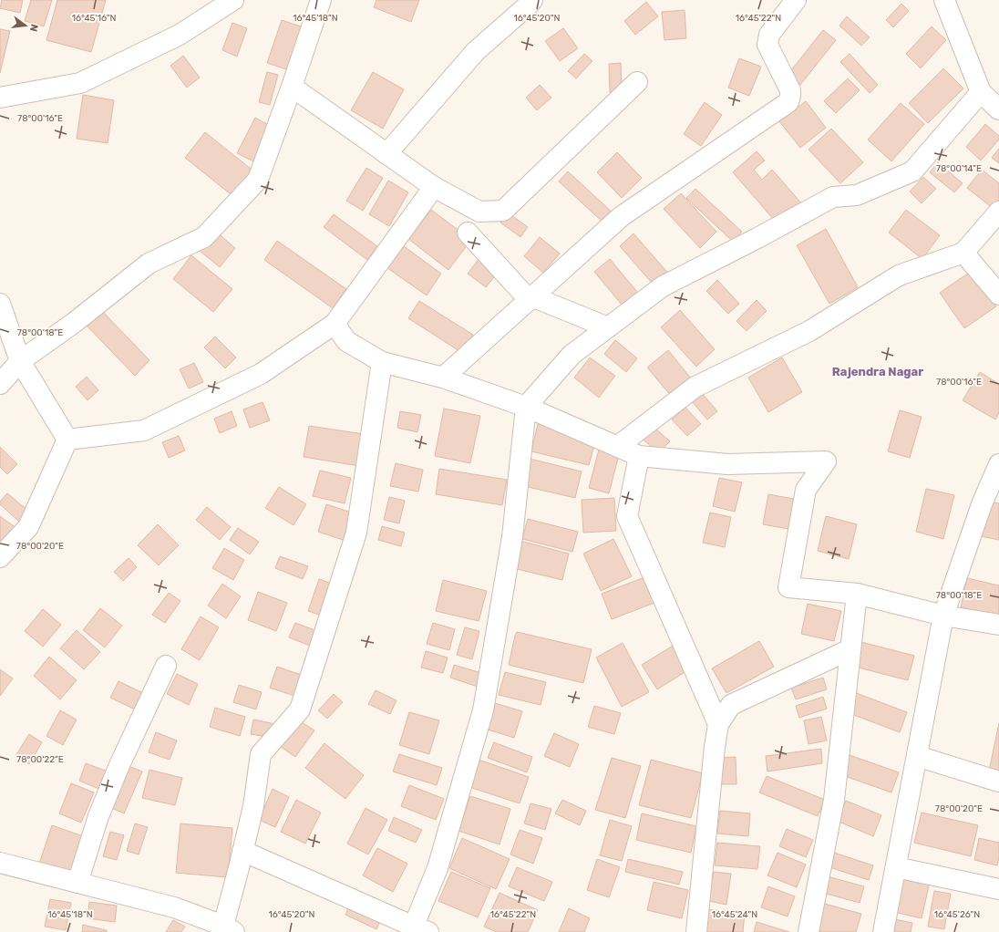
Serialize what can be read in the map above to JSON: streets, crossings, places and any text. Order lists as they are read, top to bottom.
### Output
{
  "districts": ["Rajendra Nagar"],
  "north": "right",
  "coordinates": [
    "16°45'16\"N",
    "16°45'18\"N",
    "16°45'20\"N",
    "16°45'22\"N",
    "78°00'16\"E",
    "78°00'14\"E",
    "78°00'18\"E",
    "78°00'20\"E",
    "78°00'22\"E",
    "16°45'24\"N",
    "16°45'26\"N"
  ]
}
